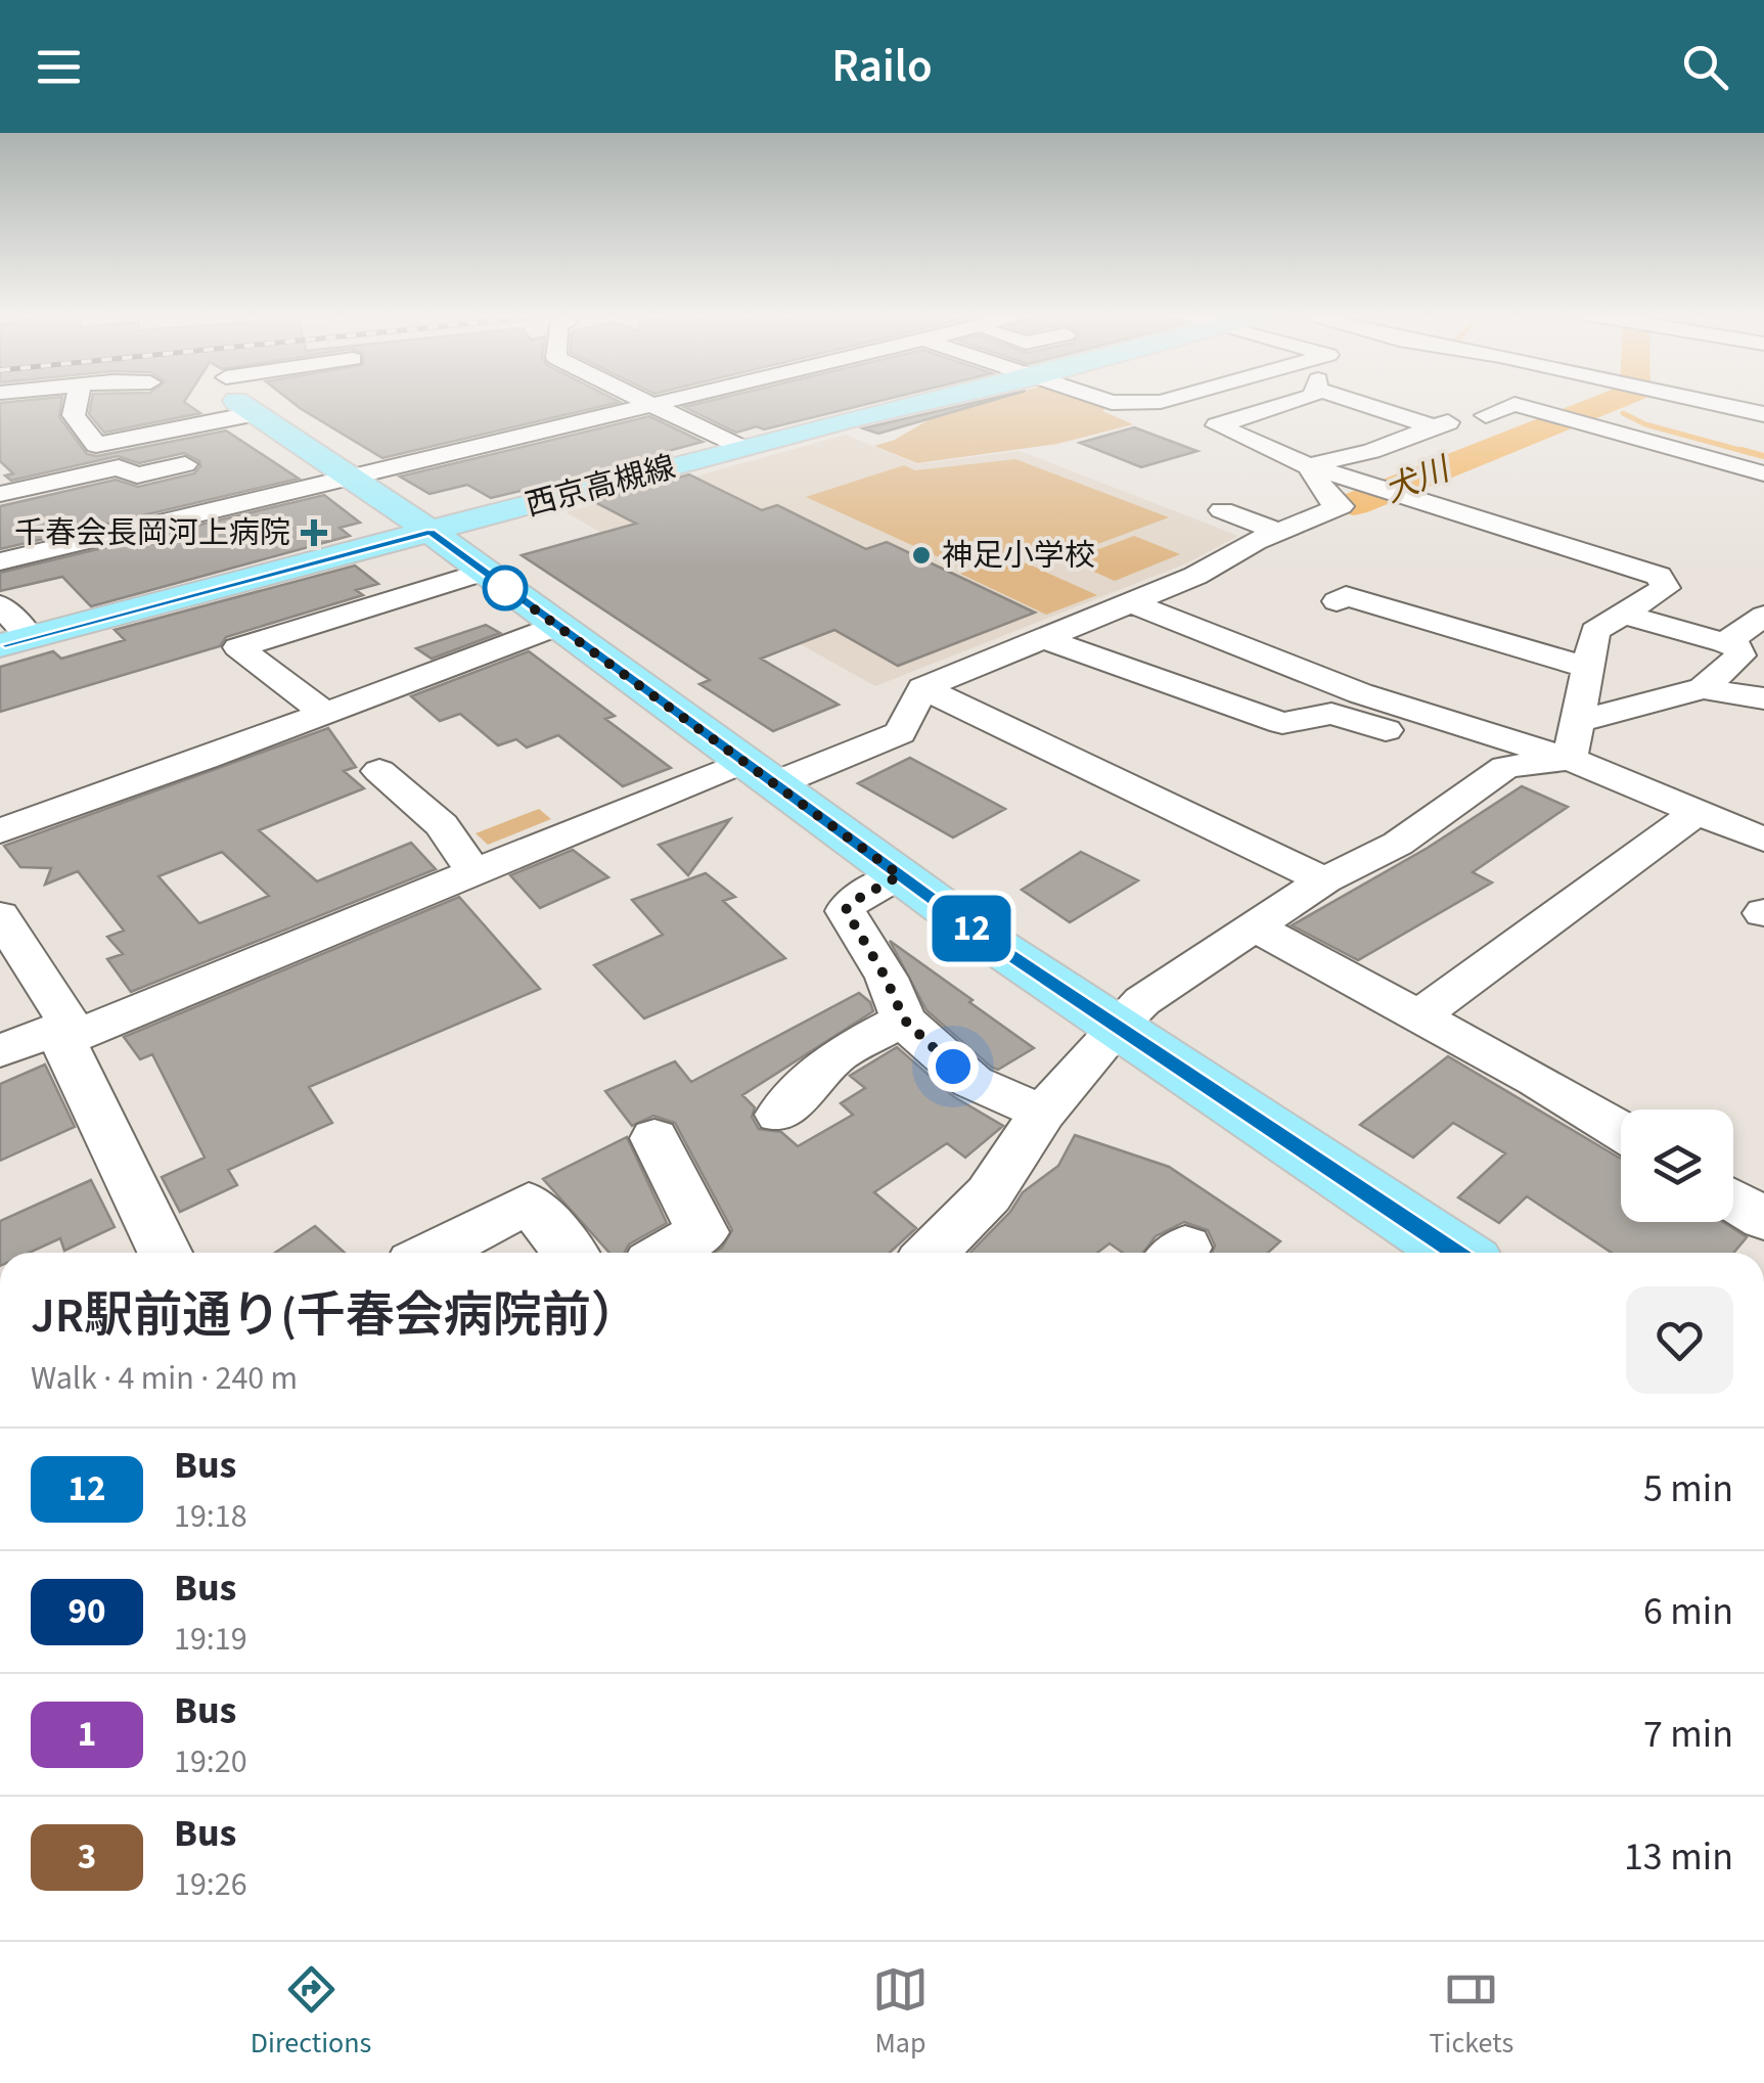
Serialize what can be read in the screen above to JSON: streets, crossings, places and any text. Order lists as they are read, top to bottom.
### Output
{
  "streets": {
    "main road": ["西京高槻線"]
  },
  "water": ["犬川"],
  "places": {
    "health": ["千春会長岡河上病院"],
    "other": ["神足小学校"]
  },
  "lines": ["bus line 12"],
  "page": {
    "header": "Railo",
    "on_map": "12",
    "heading": ["JR駅前通り(千春会病院前）", "Walk · 4 min · 240 m"],
    "list": [
      {
        "mark": "12",
        "name": "Bus",
        "note": "19:18",
        "value": "5 min"
      },
      {
        "mark": "90",
        "name": "Bus",
        "note": "19:19",
        "value": "6 min"
      },
      {
        "mark": "1",
        "name": "Bus",
        "note": "19:20",
        "value": "7 min"
      },
      {
        "mark": "3",
        "name": "Bus",
        "note": "19:26",
        "value": "13 min"
      }
    ],
    "tabs": ["Directions", "Map", "Tickets"]
  }
}
